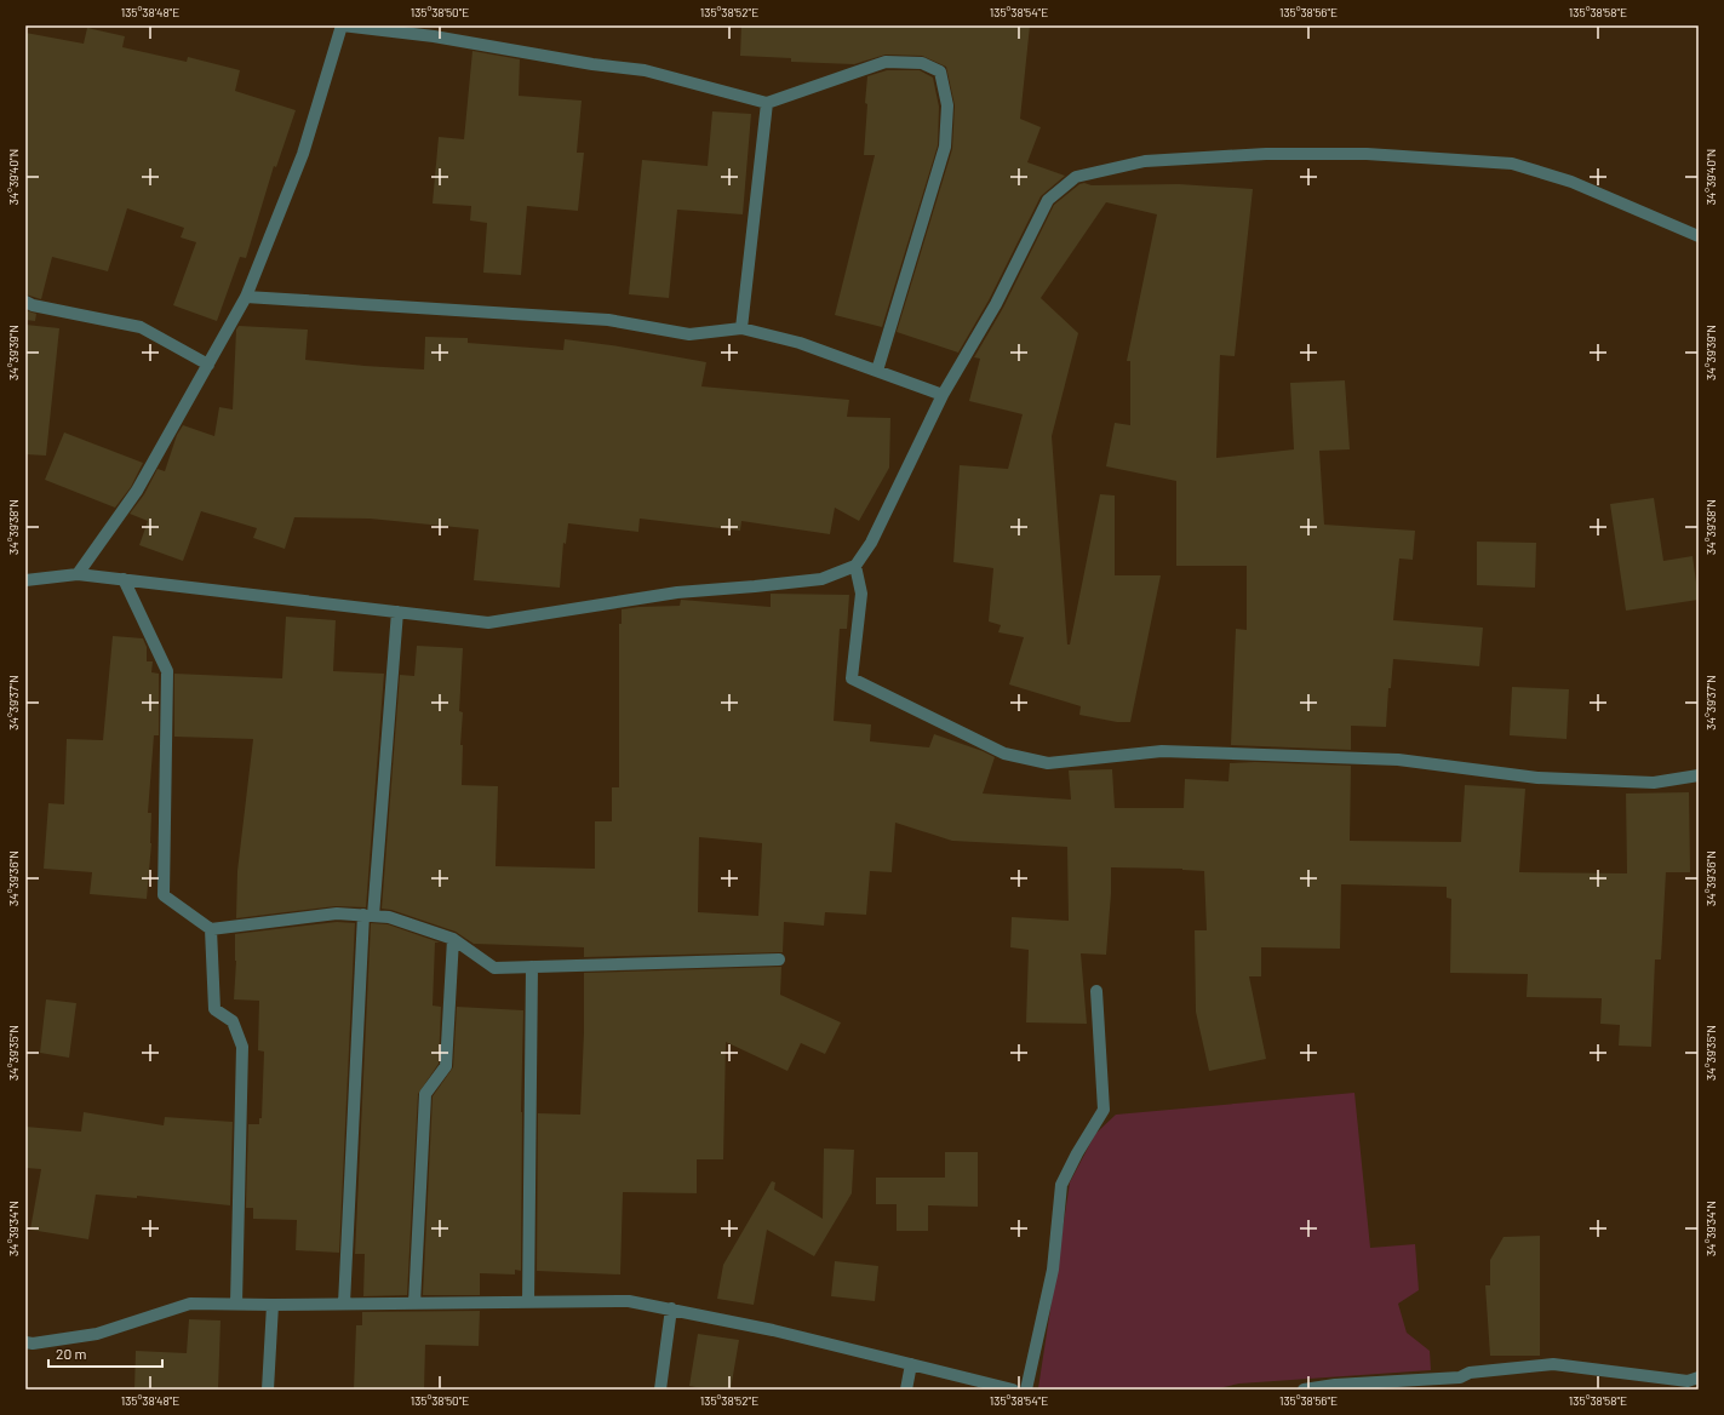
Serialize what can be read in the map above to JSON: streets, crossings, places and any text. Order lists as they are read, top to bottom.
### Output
{
  "scale_bar": "20 m",
  "coordinates": [
    "135°38'48\"E",
    "135°38'50\"E",
    "135°38'52\"E",
    "135°38'54\"E",
    "135°38'56\"E",
    "135°38'58\"E",
    "34°39'40\"N",
    "34°39'39\"N",
    "34°39'38\"N",
    "34°39'37\"N",
    "34°39'36\"N",
    "34°39'35\"N",
    "34°39'34\"N"
  ]
}
